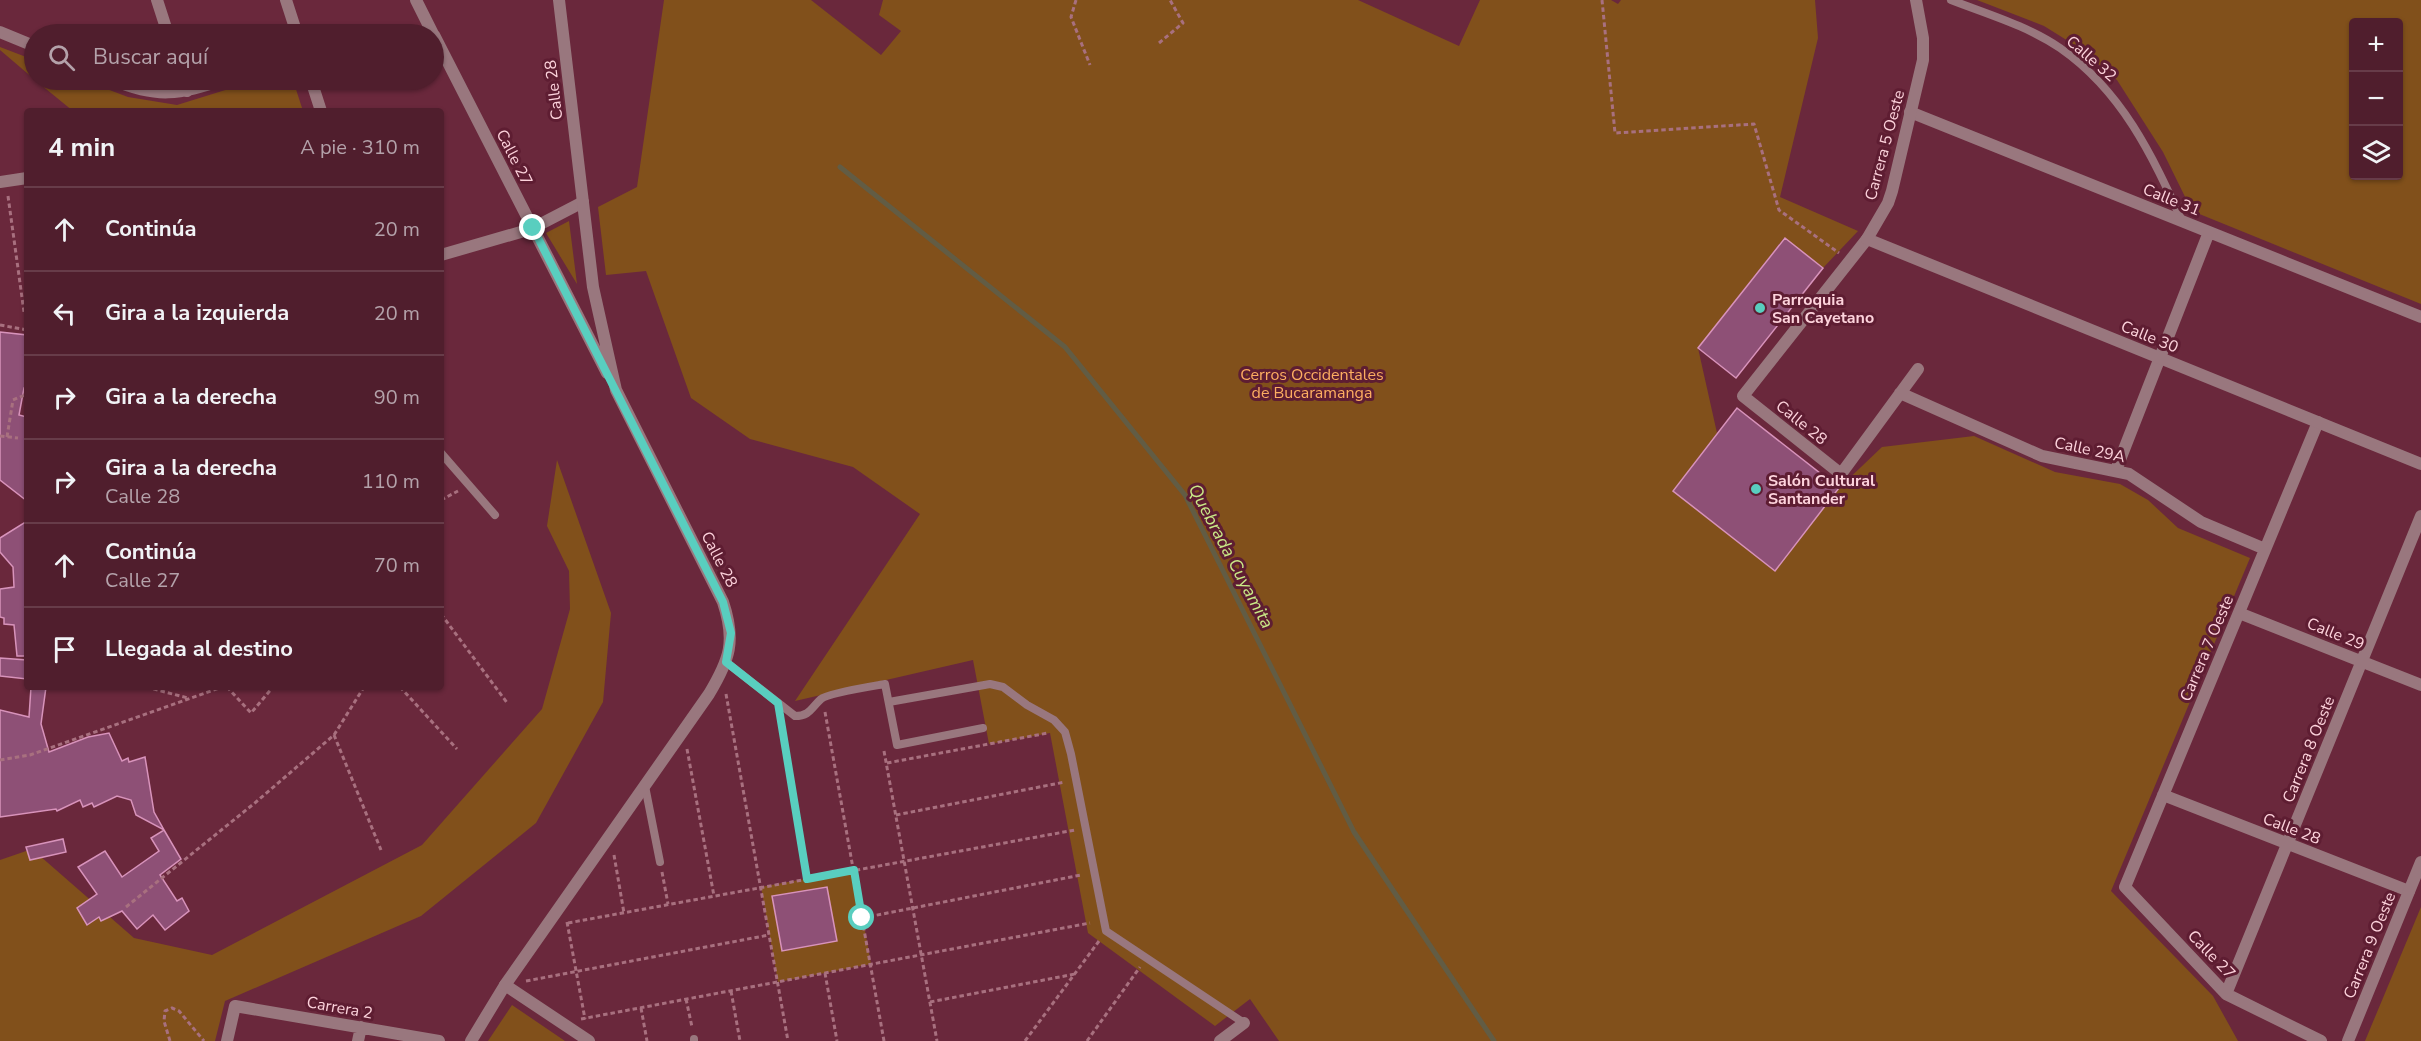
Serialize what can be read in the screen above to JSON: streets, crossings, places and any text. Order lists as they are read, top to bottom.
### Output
{
  "streets": {
    "street": [
      "Calle 28",
      "Carrera 5 Oeste",
      "Calle 27",
      "Calle 31",
      "Calle 30",
      "Calle 29A",
      "Calle 29",
      "Carrera 7 Oeste",
      "Carrera 8 Oeste",
      "Carrera 9 Oeste",
      "Carrera 2"
    ],
    "lane": ["Calle 32"]
  },
  "crossings": [
    ["Calle 32", "Calle 31"],
    ["Calle 28", "Carrera 5 Oeste"],
    ["Calle 28", "Calle 27"],
    ["Calle 28", "Calle 29A"],
    ["Calle 28", "Carrera 7 Oeste"],
    ["Calle 28", "Carrera 8 Oeste"],
    ["Calle 28", "Carrera 9 Oeste"],
    ["Carrera 5 Oeste", "Calle 31"],
    ["Carrera 5 Oeste", "Calle 30"],
    ["Calle 27", "Carrera 7 Oeste"],
    ["Calle 27", "Carrera 8 Oeste"],
    ["Calle 30", "Carrera 7 Oeste"],
    ["Calle 29A", "Carrera 7 Oeste"],
    ["Calle 29", "Carrera 7 Oeste"],
    ["Calle 29", "Carrera 8 Oeste"]
  ],
  "water": ["Quebrada Cuyamita"],
  "parks": ["Cerros Occidentales de Bucaramanga"],
  "places": ["Parroquia San Cayetano", "Salón Cultural Santander"],
  "page": {
    "map_buttons": ["+", "−"],
    "search": "Buscar aquí",
    "heading": ["4 min", "A pie · 310 m"],
    "list": [
      ["Continúa", "20 m"],
      ["Gira a la izquierda", "20 m"],
      ["Gira a la derecha", "90 m"],
      ["Gira a la derecha", "Calle 28", "110 m"],
      ["Continúa", "Calle 27", "70 m"],
      "Llegada al destino"
    ]
  }
}
